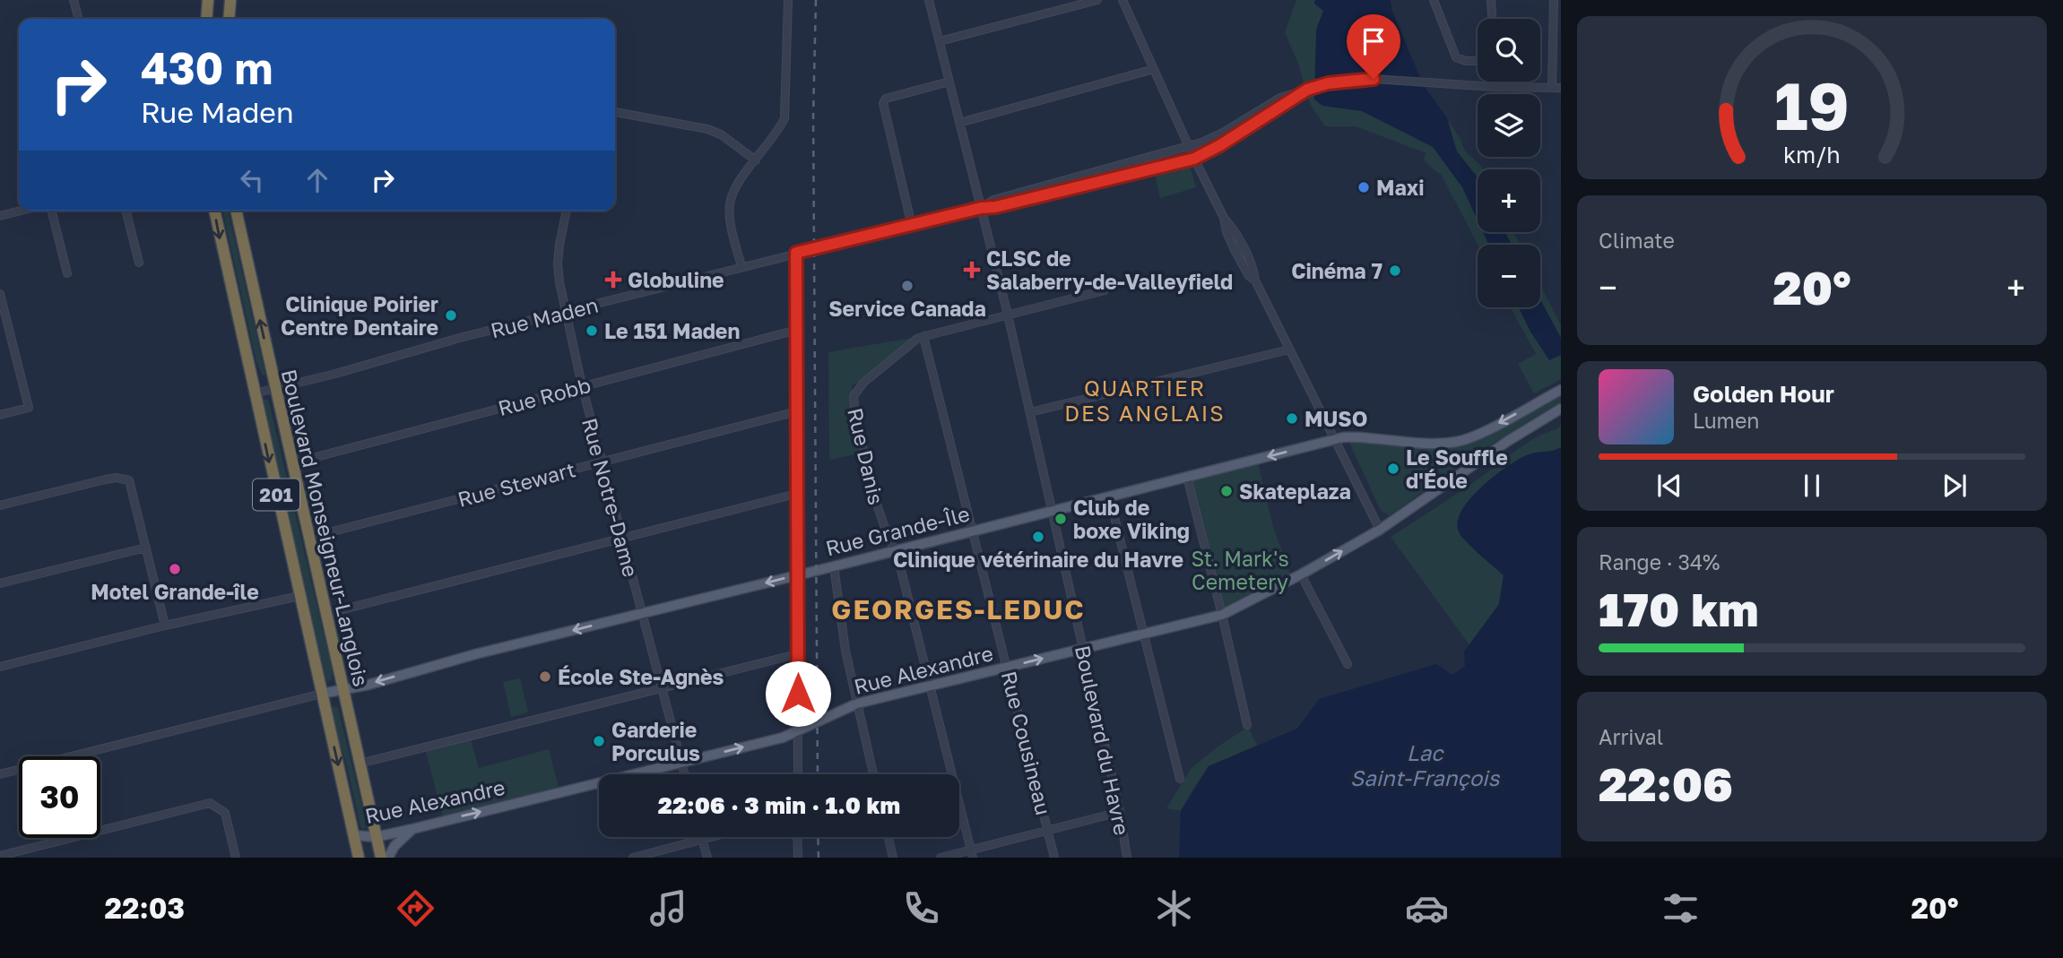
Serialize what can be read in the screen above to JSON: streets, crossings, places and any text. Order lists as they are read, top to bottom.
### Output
{
  "streets": {
    "highway": ["201", "Boulevard Monseigneur-Langlois"],
    "main road": ["Rue Grande-Île", "Rue Alexandre"],
    "street": [
      "Rue Maden",
      "Rue Robb",
      "Rue Danis",
      "Rue Stewart",
      "Rue Notre-Dame",
      "Boulevard du Havre",
      "Rue Cousineau"
    ]
  },
  "crossings": [
    ["Rue Maden", "Rue Notre-Dame"],
    ["Rue Maden", "Boulevard Monseigneur-Langlois"],
    ["Rue Maden", "Boulevard du Havre"],
    ["Rue Robb", "Rue Notre-Dame"],
    ["Rue Robb", "Boulevard Monseigneur-Langlois"],
    ["Rue Danis", "Rue Grande-Île"],
    ["Rue Danis", "Rue Alexandre"],
    ["Rue Danis", "Boulevard du Havre"],
    ["Rue Danis", "Rue Cousineau"],
    ["Rue Stewart", "Rue Notre-Dame"],
    ["Rue Stewart", "Boulevard Monseigneur-Langlois"],
    ["Rue Notre-Dame", "Rue Grande-Île"],
    ["Rue Notre-Dame", "Rue Alexandre"],
    ["Boulevard Monseigneur-Langlois", "Rue Grande-Île"],
    ["Boulevard Monseigneur-Langlois", "Rue Alexandre"],
    ["Rue Grande-Île", "Boulevard du Havre"],
    ["Rue Grande-Île", "Rue Cousineau"],
    ["Rue Alexandre", "Boulevard du Havre"],
    ["Rue Alexandre", "Rue Cousineau"]
  ],
  "one_way": ["Rue Grande-Île", "Rue Alexandre"],
  "districts": ["QUARTIER DES ANGLAIS", "GEORGES-LEDUC"],
  "water": ["Lac Saint-François"],
  "parks": ["St. Mark's Cemetery"],
  "places": {
    "other": [
      "Maxi",
      "Cinéma 7",
      "Service Canada",
      "Clinique Poirier Centre Dentaire",
      "Le 151 Maden",
      "MUSO",
      "Le Souffle d'Éole",
      "Skateplaza",
      "Club de boxe Viking",
      "Clinique vétérinaire du Havre",
      "Motel Grande-île",
      "École Ste-Agnès",
      "Garderie Porculus"
    ],
    "health": ["CLSC de Salaberry-de-Valleyfield", "Globuline"]
  },
  "page": {
    "map_buttons": ["+", "−"],
    "turn": ["430 m", "Rue Maden"],
    "tile": [
      "Climate",
      ["Range · 34%", "170 km"],
      ["Arrival", "22:06"]
    ],
    "heat": ["−", "20°", "+"],
    "song": ["Golden Hour", "Lumen"],
    "limit": "30",
    "trip": "22:06 · 3 min · 1.0 km",
    "tabs": ["22:03", "20°"],
    "gauge": ["19", "km/h"]
  }
}
